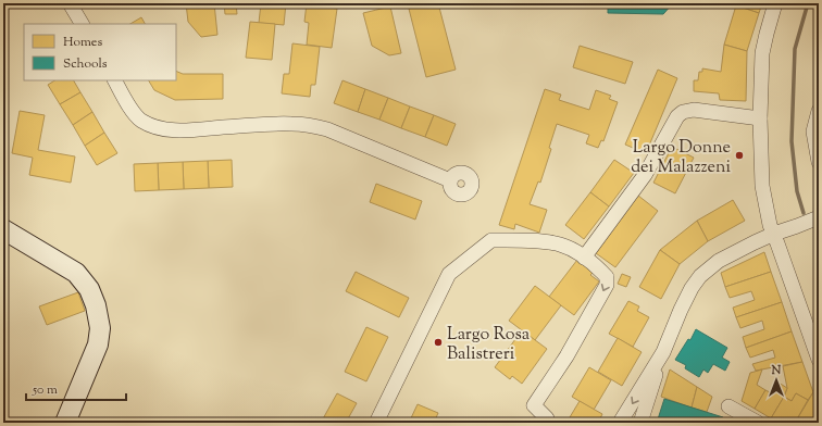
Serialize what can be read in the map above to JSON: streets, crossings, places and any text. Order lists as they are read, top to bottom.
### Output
{
  "places": ["Largo Donne dei Malazzeni", "Largo Rosa Balistreri"],
  "legend": ["Homes", "Schools"],
  "scale_bar": "50 m",
  "north": "top"
}
